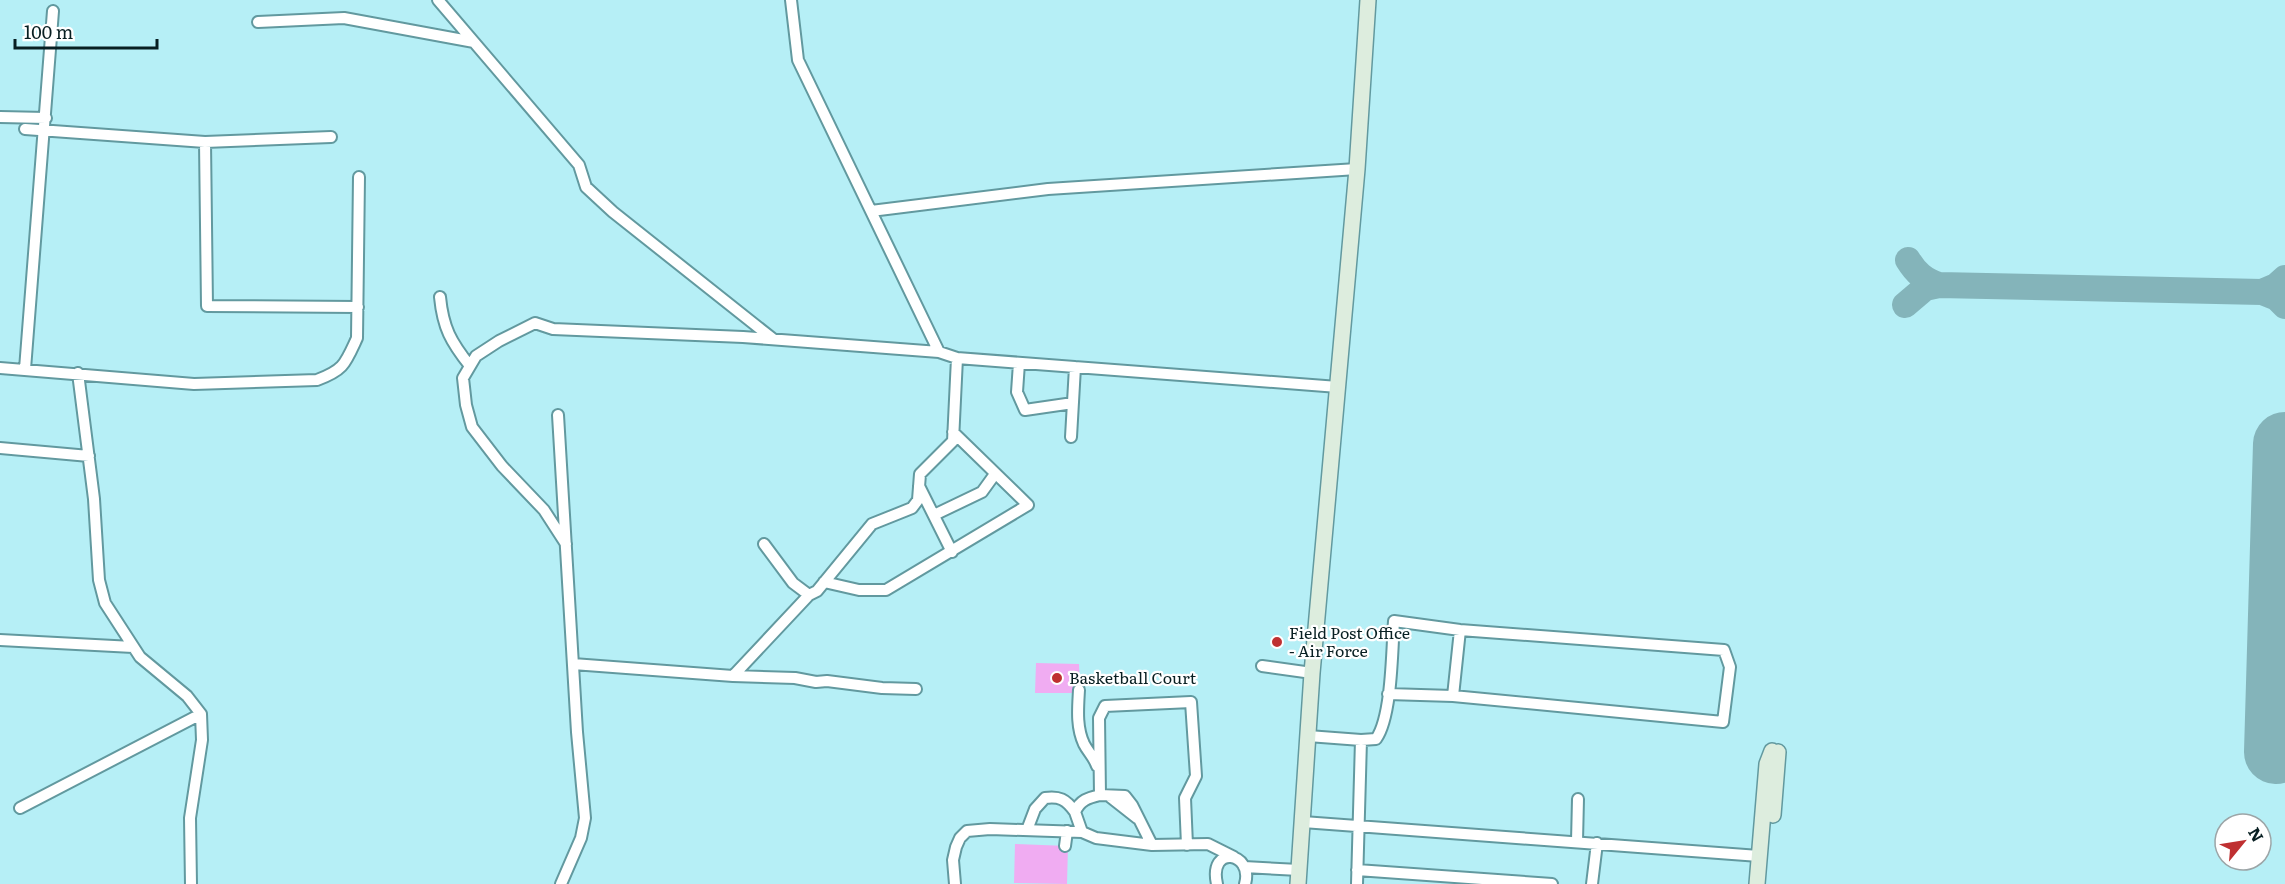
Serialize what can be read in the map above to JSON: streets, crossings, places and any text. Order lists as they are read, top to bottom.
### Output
{
  "places": ["Field Post Office - Air Force", "Basketball Court"],
  "scale_bar": "100 m",
  "north": "top right"
}
